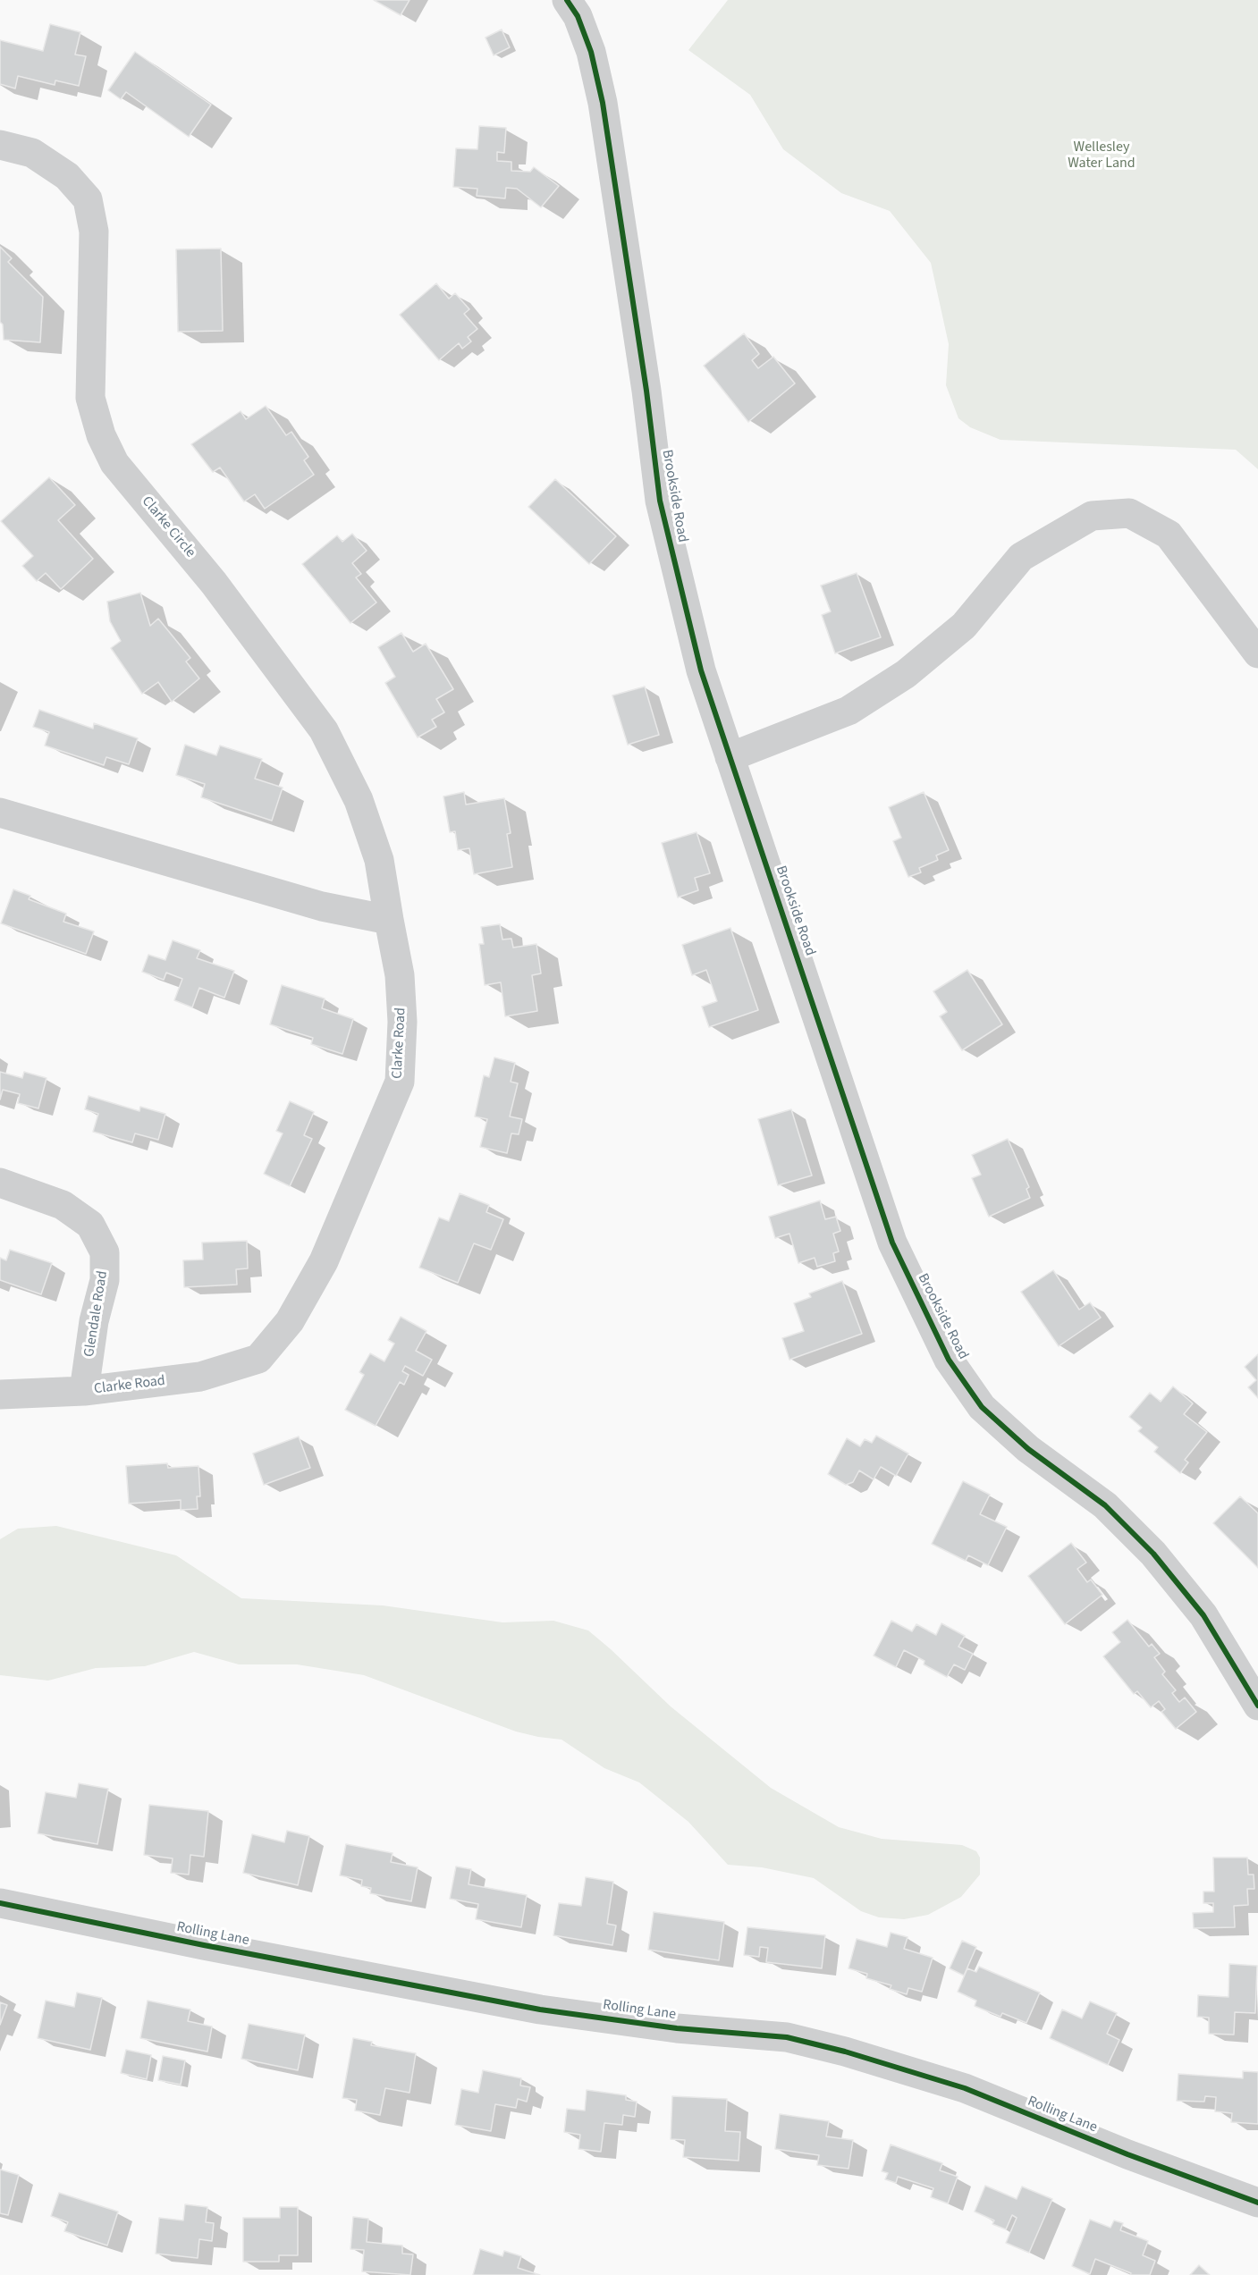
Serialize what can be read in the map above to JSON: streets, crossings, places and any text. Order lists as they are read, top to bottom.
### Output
{
  "streets": {
    "street": [
      "Brookside Road",
      "Clarke Circle",
      "Clarke Road",
      "Glendale Road",
      "Rolling Lane"
    ]
  },
  "crossings": [
    ["Clarke Circle", "Clarke Road"],
    ["Clarke Road", "Glendale Road"]
  ],
  "parks": ["Wellesley Water Land"]
}
